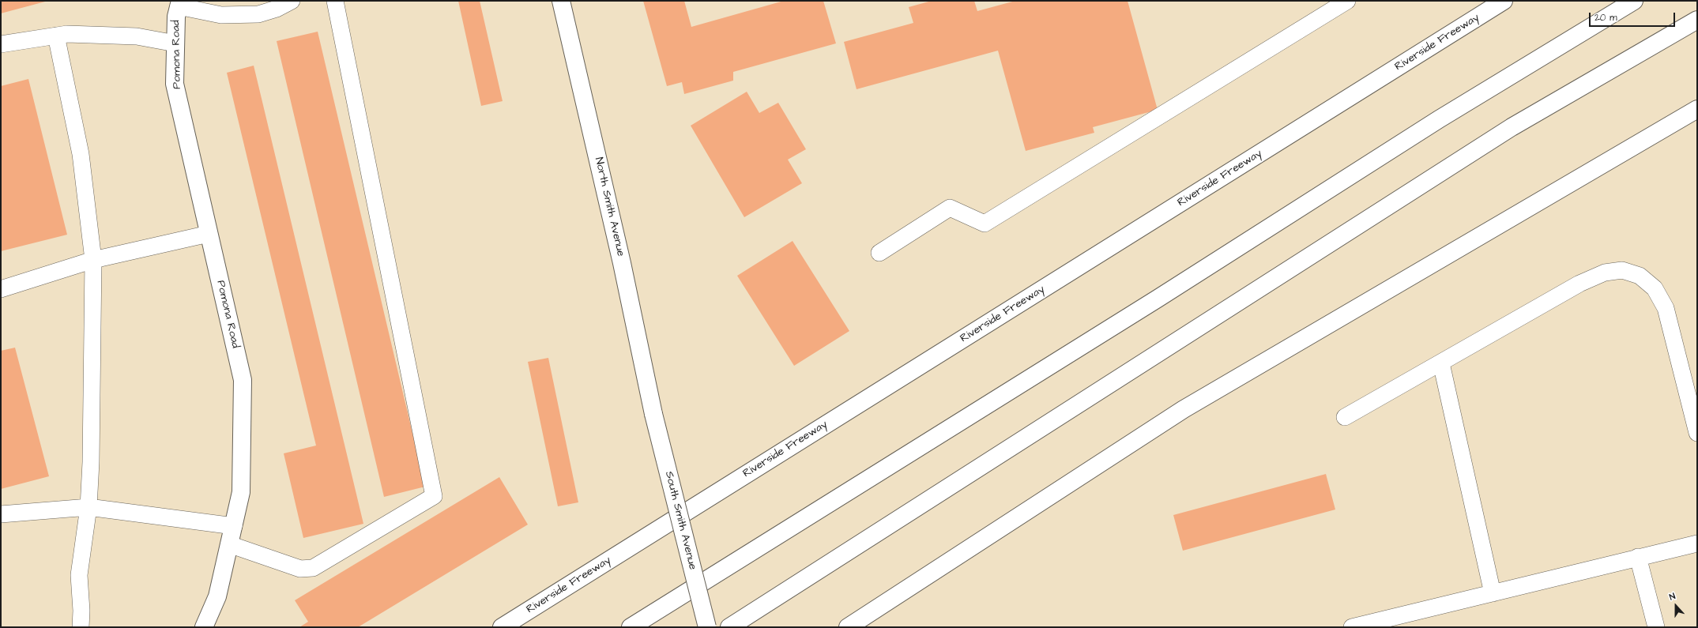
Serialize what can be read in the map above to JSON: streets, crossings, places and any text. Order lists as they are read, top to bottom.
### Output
{
  "streets": {
    "main road": [
      "Riverside Freeway",
      "Pomona Road",
      "North Smith Avenue",
      "South Smith Avenue"
    ]
  },
  "crossings": [
    ["North Smith Avenue", "South Smith Avenue"]
  ],
  "scale_bar": "20 m",
  "north": "top"
}
